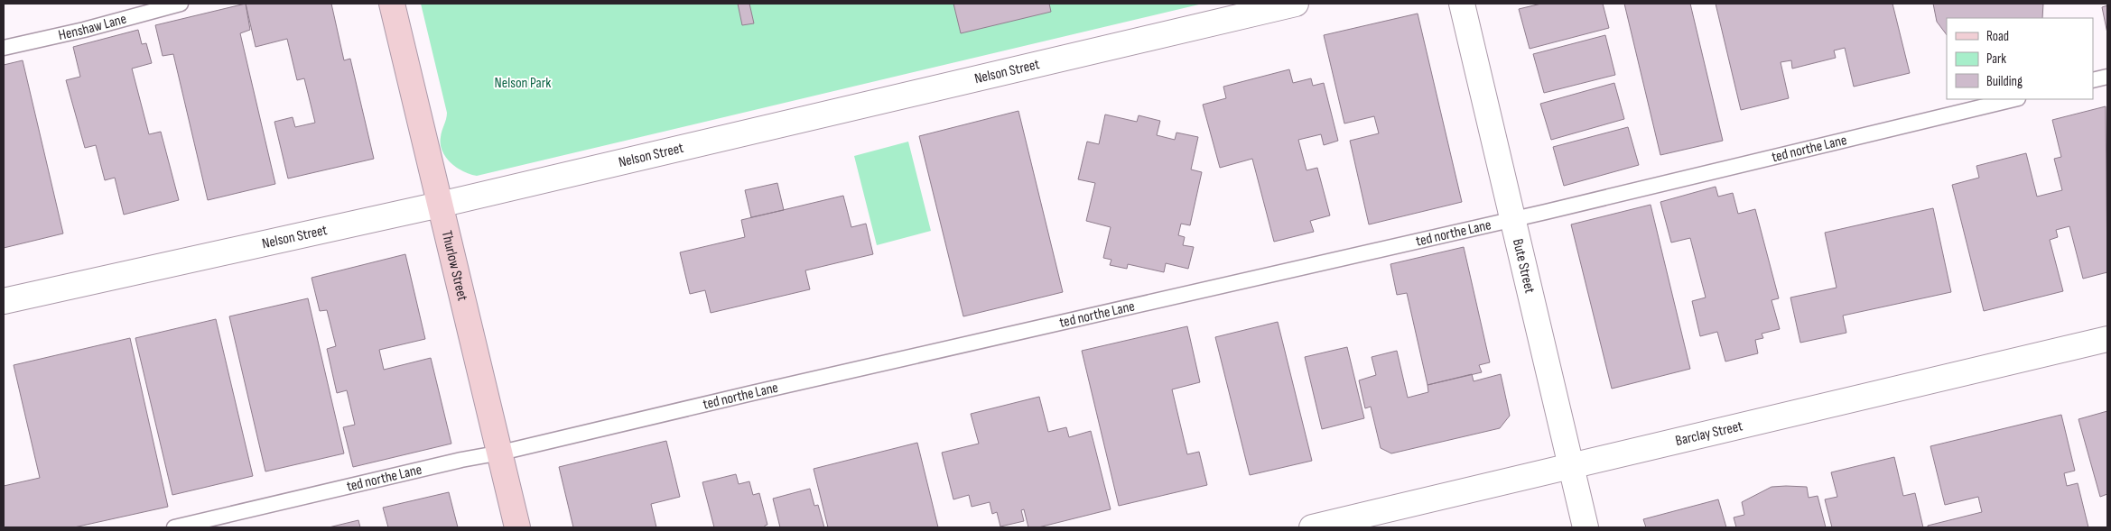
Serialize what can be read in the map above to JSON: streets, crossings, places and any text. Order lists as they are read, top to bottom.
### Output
{
  "streets": {
    "main road": ["Thurlow Street"],
    "street": ["Nelson Street", "Bute Street", "Barclay Street"],
    "lane": ["Henshaw Lane", "ted northe Lane"]
  },
  "crossings": [
    ["Nelson Street", "Thurlow Street"],
    ["ted northe Lane", "Bute Street"],
    ["ted northe Lane", "Thurlow Street"],
    ["Bute Street", "Barclay Street"]
  ],
  "parks": ["Nelson Park"],
  "legend": ["Road", "Park", "Building"]
}
